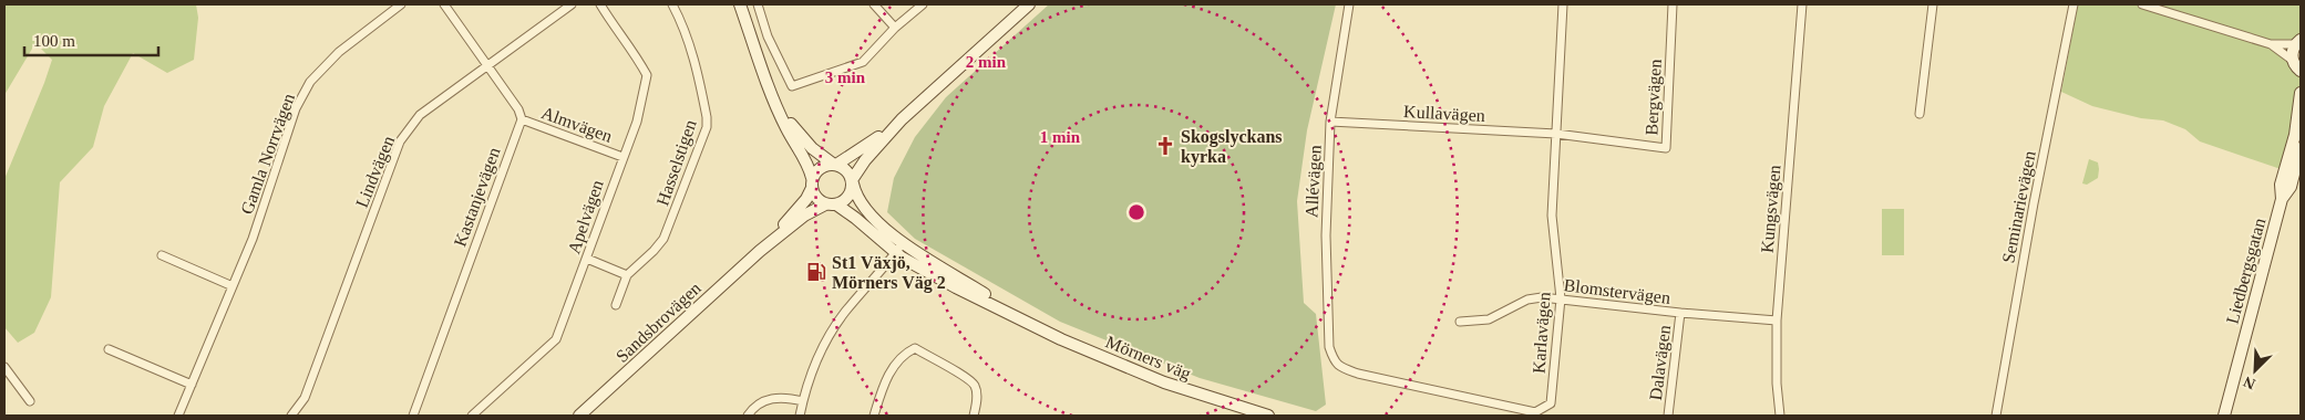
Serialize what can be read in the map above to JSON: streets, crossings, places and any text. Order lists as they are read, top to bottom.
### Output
{
  "streets": {
    "main road": ["Liedbergsgatan", "Sandsbrovägen", "Mörners väg"],
    "street": [
      "Bergvägen",
      "Kullavägen",
      "Almvägen",
      "Gamla Norrvägen",
      "Hasselstigen",
      "Lindvägen",
      "Allévägen",
      "Kastanjevägen",
      "Seminarievägen",
      "Kungsvägen",
      "Apelvägen",
      "Blomstervägen",
      "Karlavägen",
      "Dalavägen"
    ]
  },
  "crossings": [
    ["Bergvägen", "Kullavägen"],
    ["Bergvägen", "Karlavägen"],
    ["Kullavägen", "Allévägen"],
    ["Kullavägen", "Karlavägen"],
    ["Almvägen", "Kastanjevägen"],
    ["Almvägen", "Apelvägen"],
    ["Allévägen", "Karlavägen"],
    ["Kungsvägen", "Blomstervägen"],
    ["Blomstervägen", "Karlavägen"],
    ["Blomstervägen", "Dalavägen"],
    ["Sandsbrovägen", "Mörners väg"]
  ],
  "places": {
    "church": ["Skogslyckans kyrka"],
    "fuel station": ["St1 Växjö, Mörners Väg 2"]
  },
  "scale_bar": "100 m",
  "north": "bottom left",
  "rings": ["2 min", "3 min", "1 min"]
}
